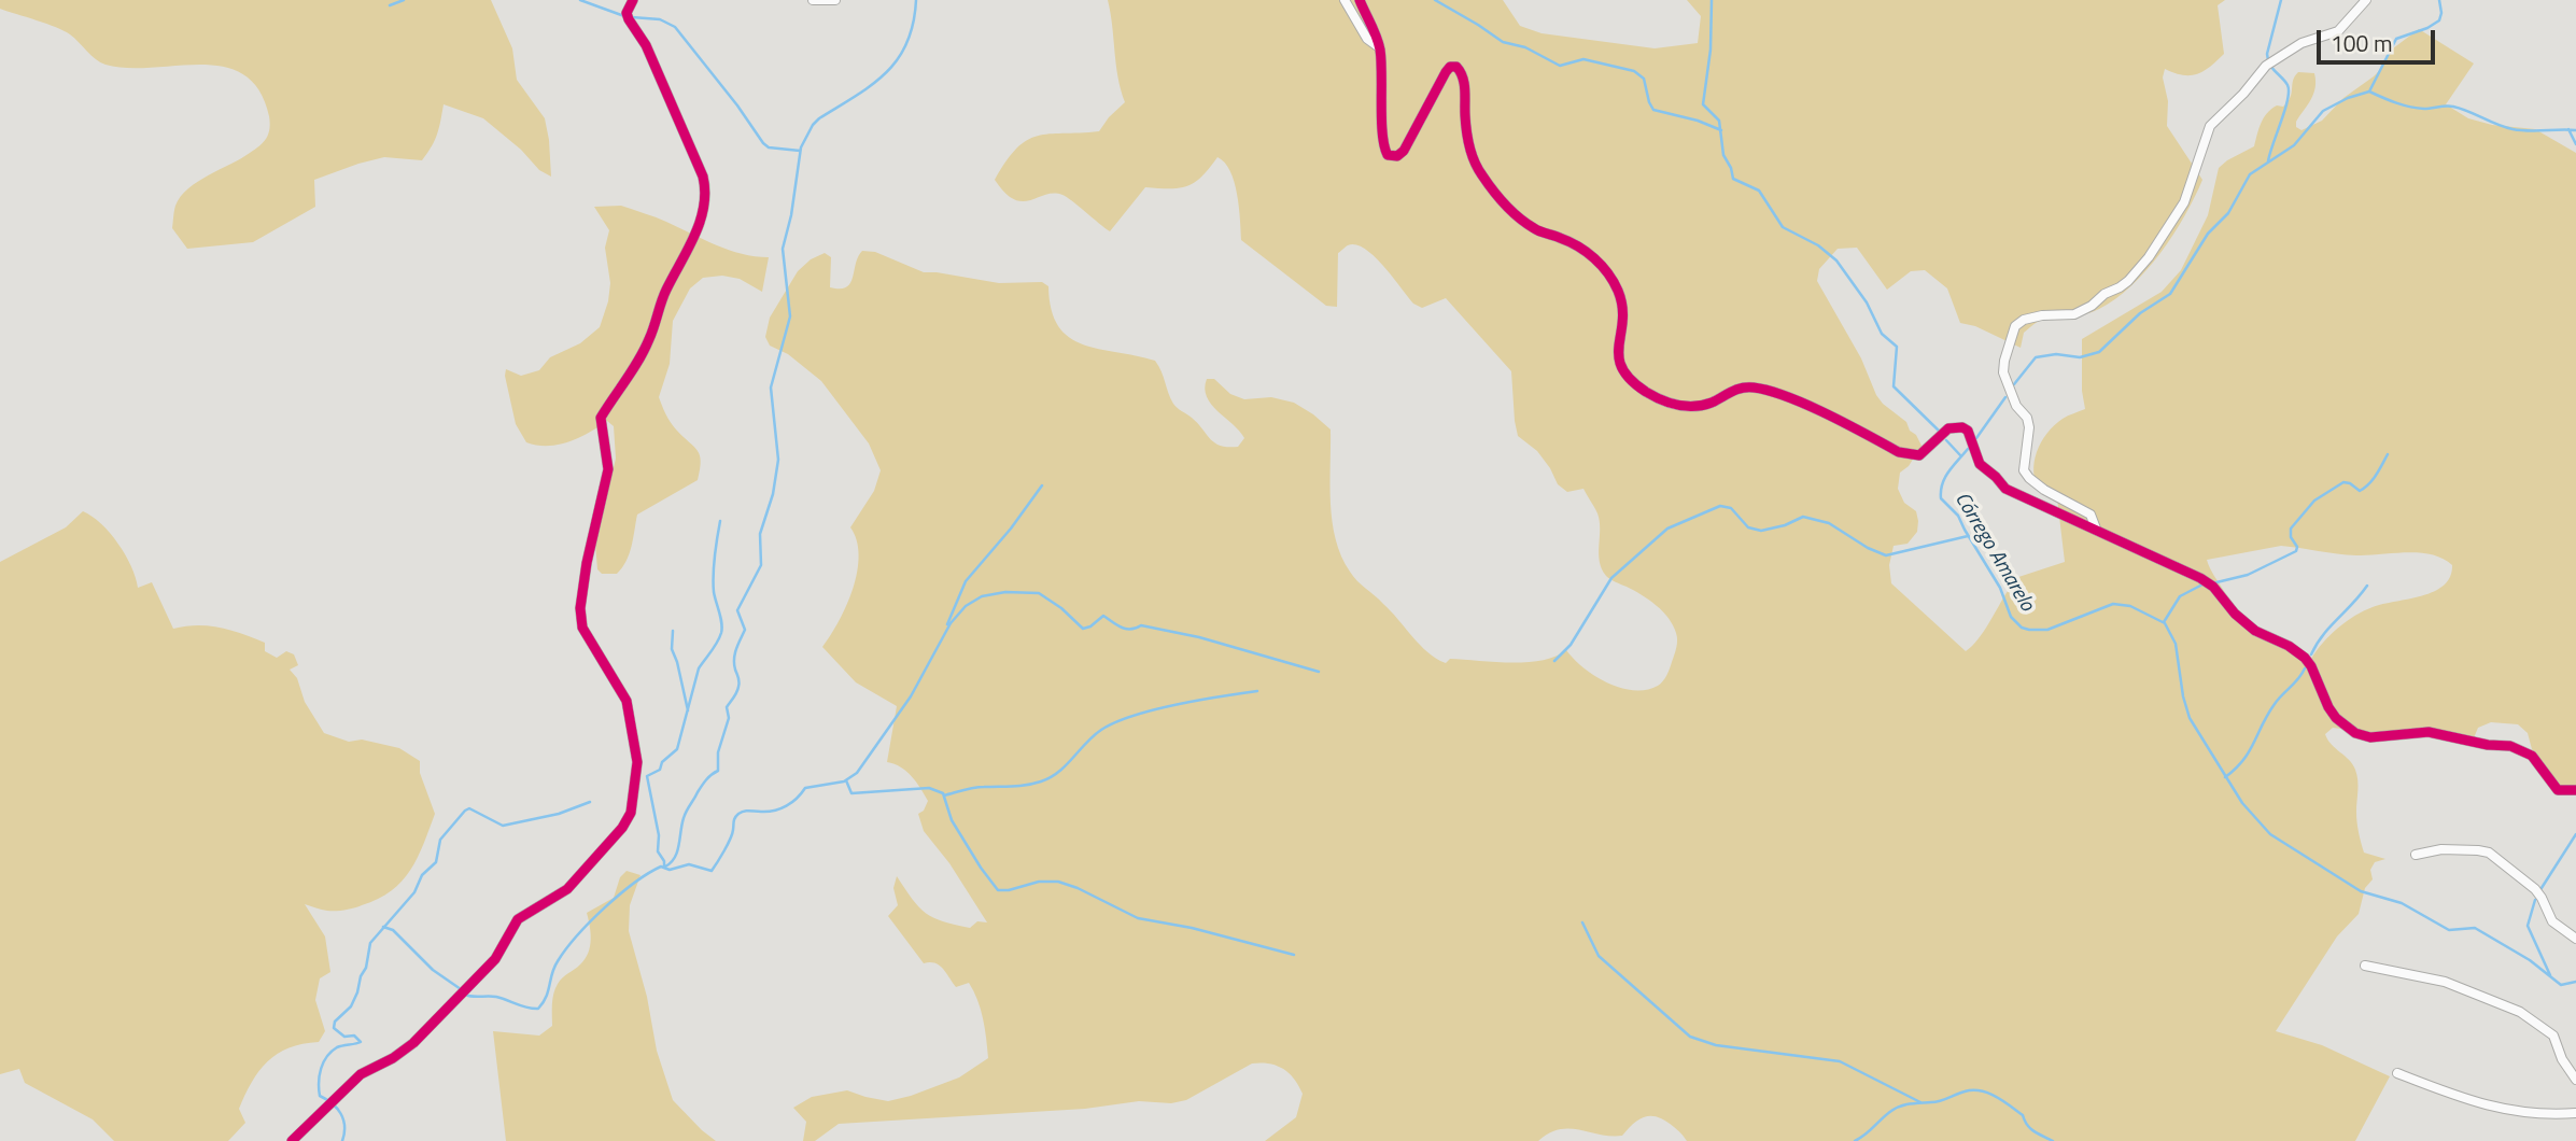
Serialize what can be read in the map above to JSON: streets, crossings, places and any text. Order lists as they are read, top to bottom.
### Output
{
  "water": ["Córrego Amarelo"],
  "scale_bar": "100 m"
}
